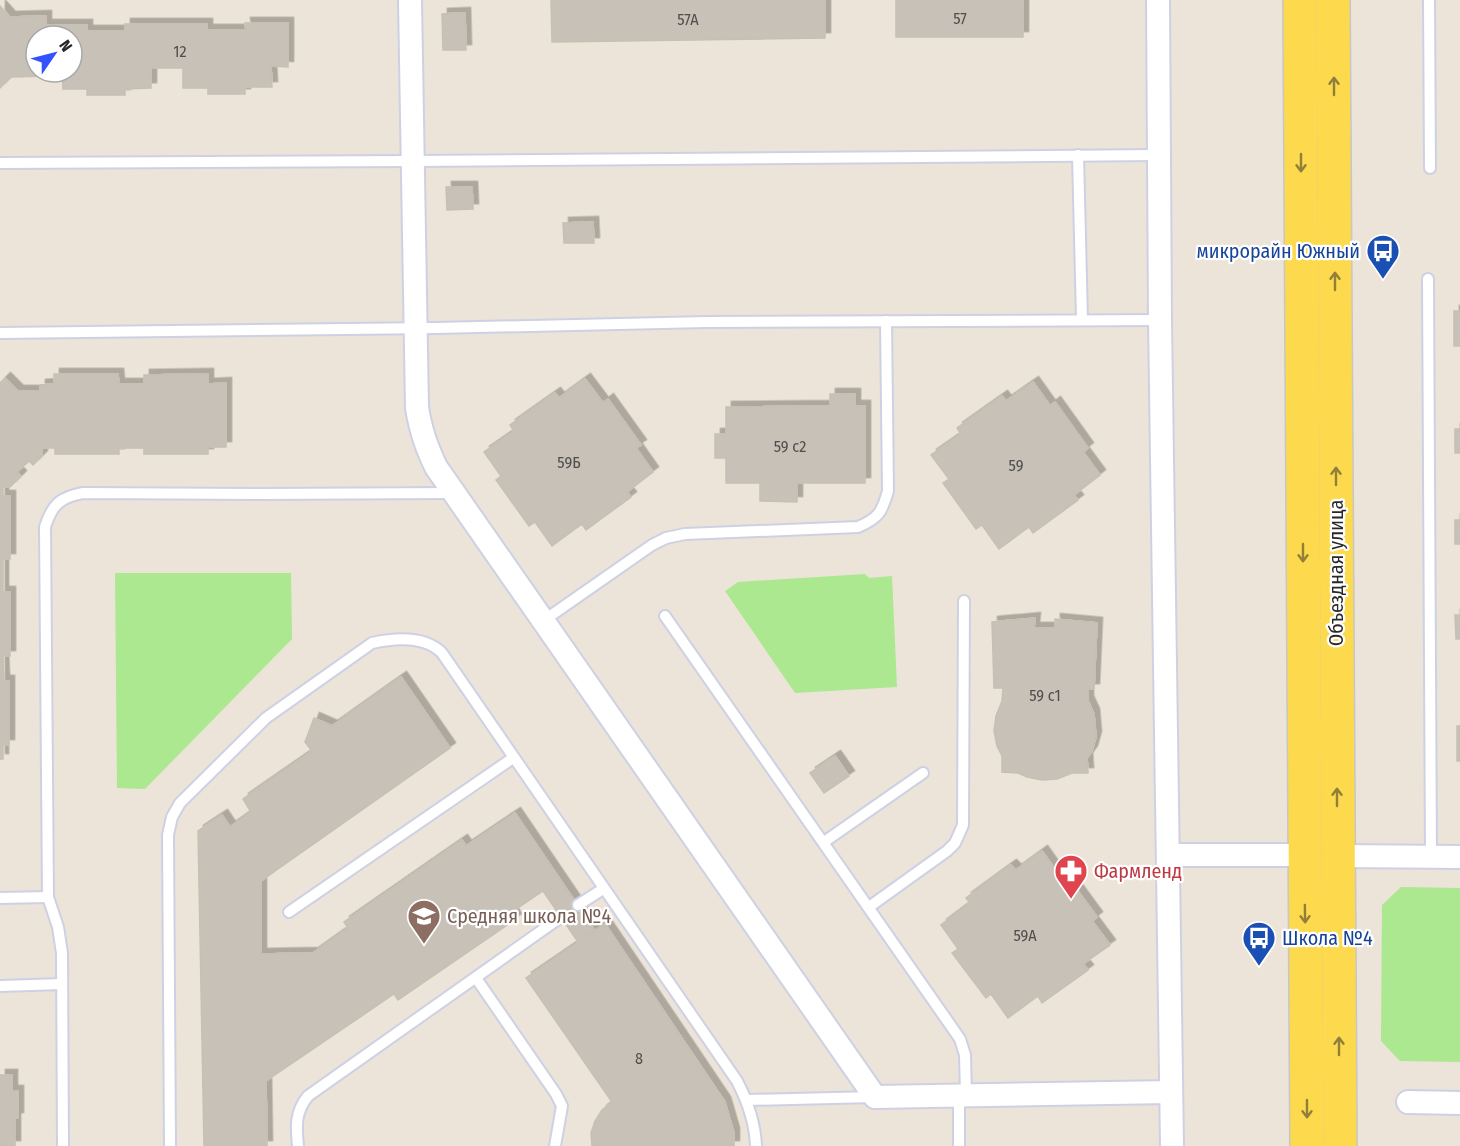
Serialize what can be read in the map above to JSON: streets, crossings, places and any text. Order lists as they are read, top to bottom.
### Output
{
  "streets": {
    "main road": ["Объездная улица"]
  },
  "places": {
    "bus stop": ["микрорайн Южный", "Школа №4"],
    "pharmacy": ["Фармленд"],
    "school or university": ["Средняя школа №4"]
  },
  "house_numbers": [
    "57",
    "57А",
    "12",
    "59 с2",
    "59Б",
    "59",
    "59 с1",
    "59А",
    "8"
  ],
  "north": "top right"
}
